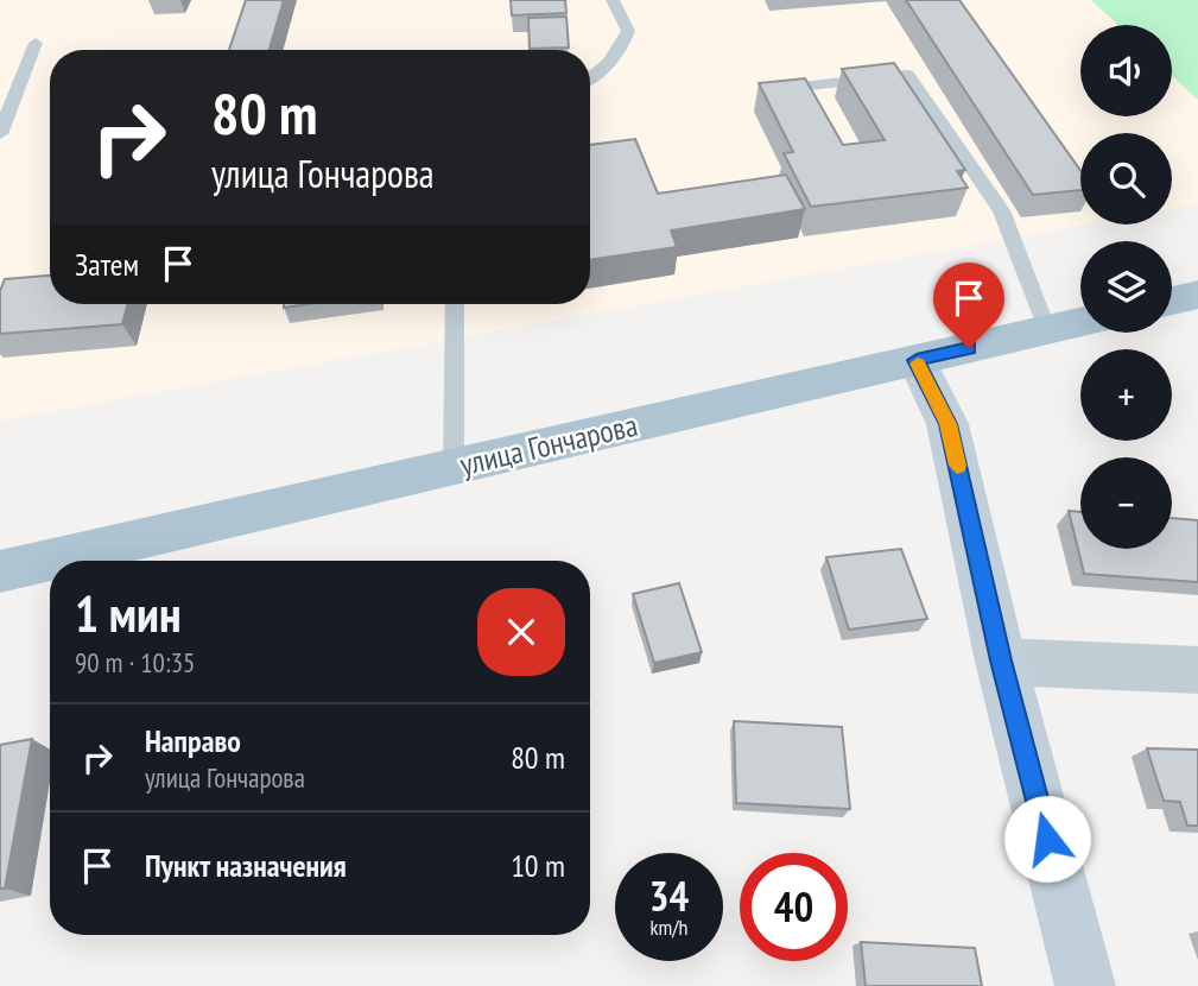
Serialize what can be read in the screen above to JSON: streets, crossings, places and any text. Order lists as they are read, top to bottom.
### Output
{
  "streets": {
    "main road": ["улица Гончарова"]
  },
  "page": {
    "map_buttons": ["+", "−"],
    "turn": ["80 m", "улица Гончарова"],
    "then": "Затем",
    "heading": ["1 мин", "90 m · 10:35"],
    "list": [
      {
        "name": "Направо",
        "note": "улица Гончарова",
        "value": "80 m"
      },
      {
        "name": "Пункт назначения",
        "value": "10 m"
      }
    ],
    "speed": "34 km/h",
    "limit": "40"
  }
}
